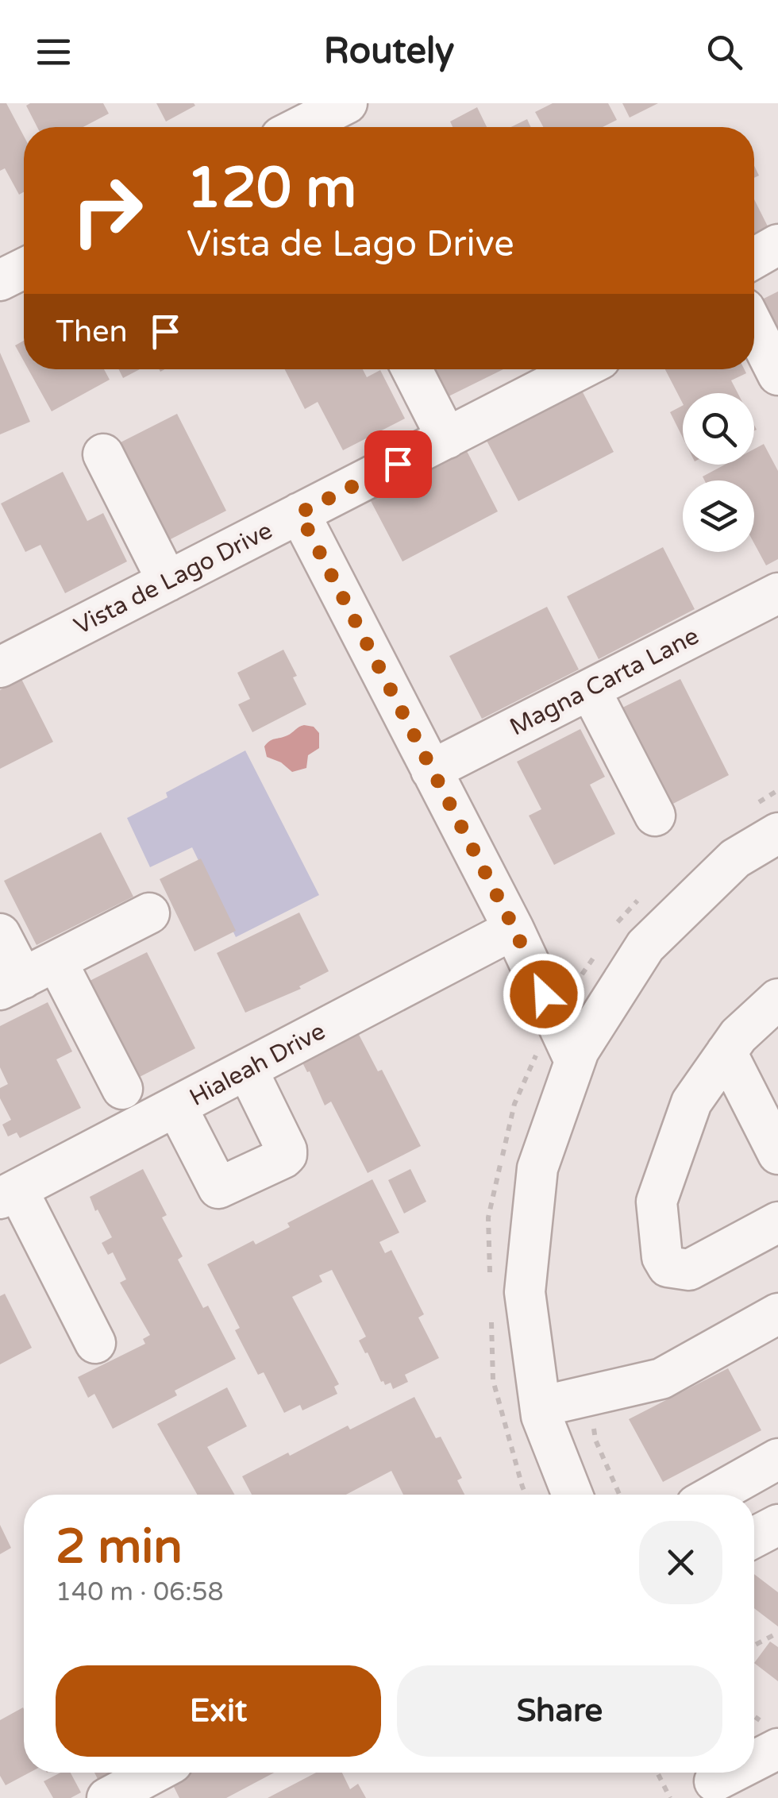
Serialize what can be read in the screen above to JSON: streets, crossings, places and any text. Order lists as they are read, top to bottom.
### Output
{
  "streets": {
    "street": ["Vista de Lago Drive", "Magna Carta Lane", "Hialeah Drive"]
  },
  "page": {
    "header": "Routely",
    "turn": ["120 m", "Vista de Lago Drive"],
    "then": "Then",
    "heading": ["2 min", "140 m · 06:58"],
    "buttons": ["Exit", "Share"]
  }
}
